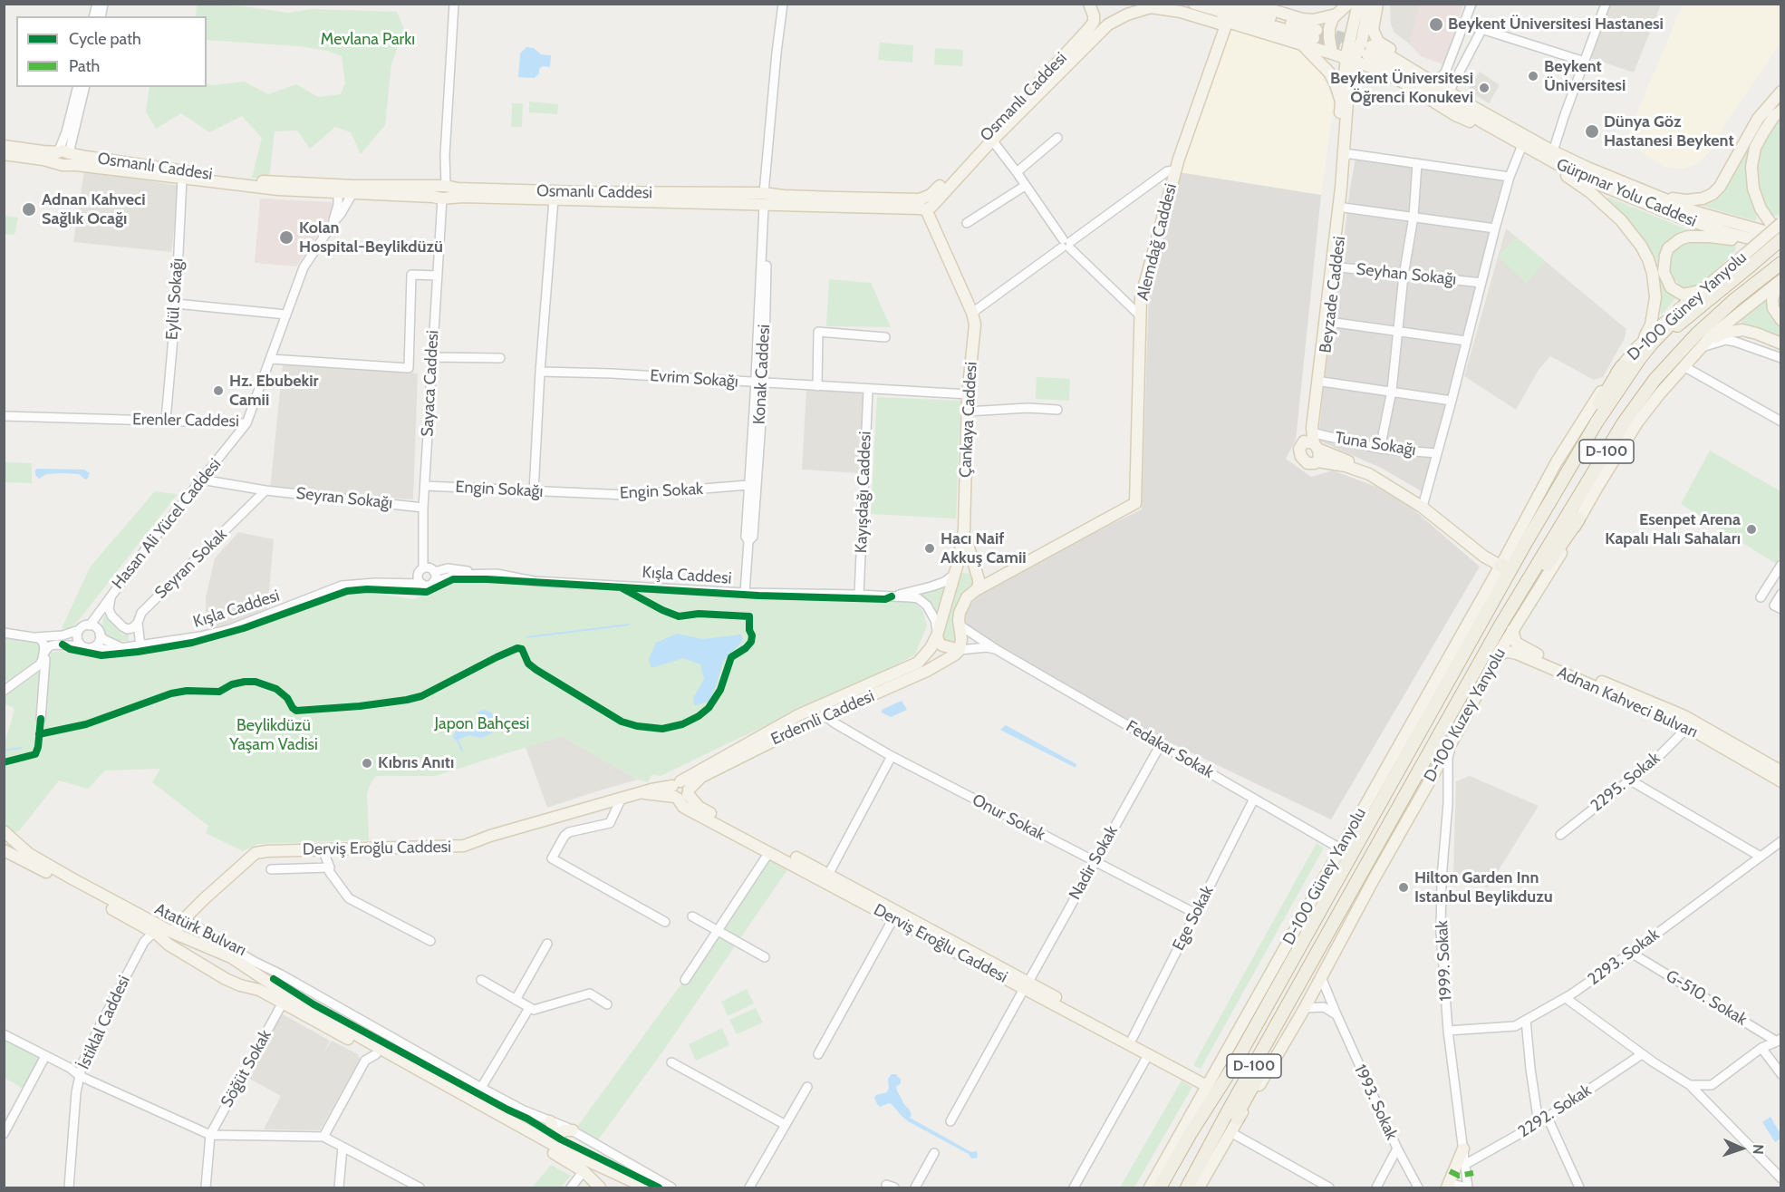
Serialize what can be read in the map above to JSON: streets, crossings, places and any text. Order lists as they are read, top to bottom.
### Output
{
  "streets": {
    "highway": ["D-100"],
    "main road": [
      "Osmanlı Caddesi",
      "Gürpınar Yolu Caddesi",
      "Alemdağ Caddesi",
      "D-100 Güney Yanyolu",
      "Çankaya Caddesi",
      "Adnan Kahveci Bulvarı",
      "D-100 Kuzey Yanyolu",
      "Erdemli Caddesi",
      "Derviş Eroğlu Caddesi",
      "Atatürk Bulvarı"
    ],
    "street": [
      "Seyhan Sokağı",
      "Beyzade Caddesi",
      "Eylül Sokağı",
      "Konak Caddesi",
      "Evrim Sokağı",
      "Sayaca Caddesi",
      "Erenler Caddesi",
      "Tuna Sokağı",
      "Engin Sokağı",
      "Engin Sokak",
      "Kayışdağı Caddesi",
      "Seyran Sokağı",
      "Hasan Ali Yücel Caddesi",
      "Seyran Sokak",
      "Kışla Caddesi",
      "Fedakar Sokak",
      "2295. Sokak",
      "Onur Sokak",
      "Nadir Sokak",
      "Ege Sokak",
      "2293. Sokak",
      "1999. Sokak",
      "G-510. Sokak",
      "İstiklal Caddesi",
      "Söğüt Sokak",
      "1993. Sokak",
      "2292. Sokak"
    ]
  },
  "crossings": [
    ["Osmanlı Caddesi", "Alemdağ Caddesi"],
    ["Osmanlı Caddesi", "Eylül Sokağı"],
    ["Osmanlı Caddesi", "Konak Caddesi"],
    ["Osmanlı Caddesi", "Evrim Sokağı"],
    ["Osmanlı Caddesi", "Sayaca Caddesi"],
    ["Osmanlı Caddesi", "Çankaya Caddesi"],
    ["Osmanlı Caddesi", "Erenler Caddesi"],
    ["Gürpınar Yolu Caddesi", "D-100"],
    ["Seyhan Sokağı", "Beyzade Caddesi"],
    ["Beyzade Caddesi", "Tuna Sokağı"],
    ["Eylül Sokağı", "Erenler Caddesi"],
    ["D-100 Güney Yanyolu", "D-100"],
    ["D-100 Güney Yanyolu", "Fedakar Sokak"],
    ["D-100 Güney Yanyolu", "Derviş Eroğlu Caddesi"],
    ["Konak Caddesi", "Evrim Sokağı"],
    ["Konak Caddesi", "Engin Sokak"],
    ["Konak Caddesi", "Kışla Caddesi"],
    ["Evrim Sokağı", "Çankaya Caddesi"],
    ["Evrim Sokağı", "Kayışdağı Caddesi"],
    ["Sayaca Caddesi", "Engin Sokağı"],
    ["Sayaca Caddesi", "Seyran Sokağı"],
    ["Sayaca Caddesi", "Kışla Caddesi"],
    ["Çankaya Caddesi", "Kışla Caddesi"],
    ["Çankaya Caddesi", "Erdemli Caddesi"],
    ["Erenler Caddesi", "Hasan Ali Yücel Caddesi"],
    ["D-100", "D-100 Kuzey Yanyolu"],
    ["Engin Sokağı", "Engin Sokak"],
    ["Kayışdağı Caddesi", "Kışla Caddesi"],
    ["Seyran Sokağı", "Hasan Ali Yücel Caddesi"],
    ["Seyran Sokağı", "Seyran Sokak"],
    ["Hasan Ali Yücel Caddesi", "Kışla Caddesi"],
    ["Kışla Caddesi", "Erdemli Caddesi"],
    ["Adnan Kahveci Bulvarı", "D-100 Kuzey Yanyolu"],
    ["Adnan Kahveci Bulvarı", "2295. Sokak"],
    ["D-100 Kuzey Yanyolu", "1999. Sokak"],
    ["D-100 Kuzey Yanyolu", "1993. Sokak"],
    ["Erdemli Caddesi", "Onur Sokak"],
    ["Erdemli Caddesi", "Derviş Eroğlu Caddesi"],
    ["Fedakar Sokak", "Nadir Sokak"],
    ["Fedakar Sokak", "Ege Sokak"],
    ["Onur Sokak", "Nadir Sokak"],
    ["Onur Sokak", "Ege Sokak"],
    ["Derviş Eroğlu Caddesi", "Nadir Sokak"],
    ["Derviş Eroğlu Caddesi", "Ege Sokak"],
    ["Derviş Eroğlu Caddesi", "Atatürk Bulvarı"],
    ["Atatürk Bulvarı", "İstiklal Caddesi"],
    ["Atatürk Bulvarı", "Söğüt Sokak"],
    ["2293. Sokak", "1999. Sokak"],
    ["2293. Sokak", "G-510. Sokak"],
    ["1999. Sokak", "2292. Sokak"]
  ],
  "parks": ["Mevlana Parkı", "Japon Bahçesi", "Beylikdüzü Yaşam Vadisi"],
  "places": [
    "Beykent Üniversitesi Hastanesi",
    "Beykent Üniversitesi",
    "Beykent Üniversitesi Öğrenci Konukevi",
    "Dünya Göz Hastanesi Beykent",
    "Adnan Kahveci Sağlık Ocağı",
    "Kolan Hospital-Beylikdüzü",
    "Hz. Ebubekir Camii",
    "Esenpet Arena Kapalı Halı Sahaları",
    "Hacı Naif Akkuş Camii",
    "Kıbrıs Anıtı",
    "Hilton Garden Inn Istanbul Beylikduzu"
  ],
  "legend": ["Cycle path", "Path"],
  "north": "right"
}
